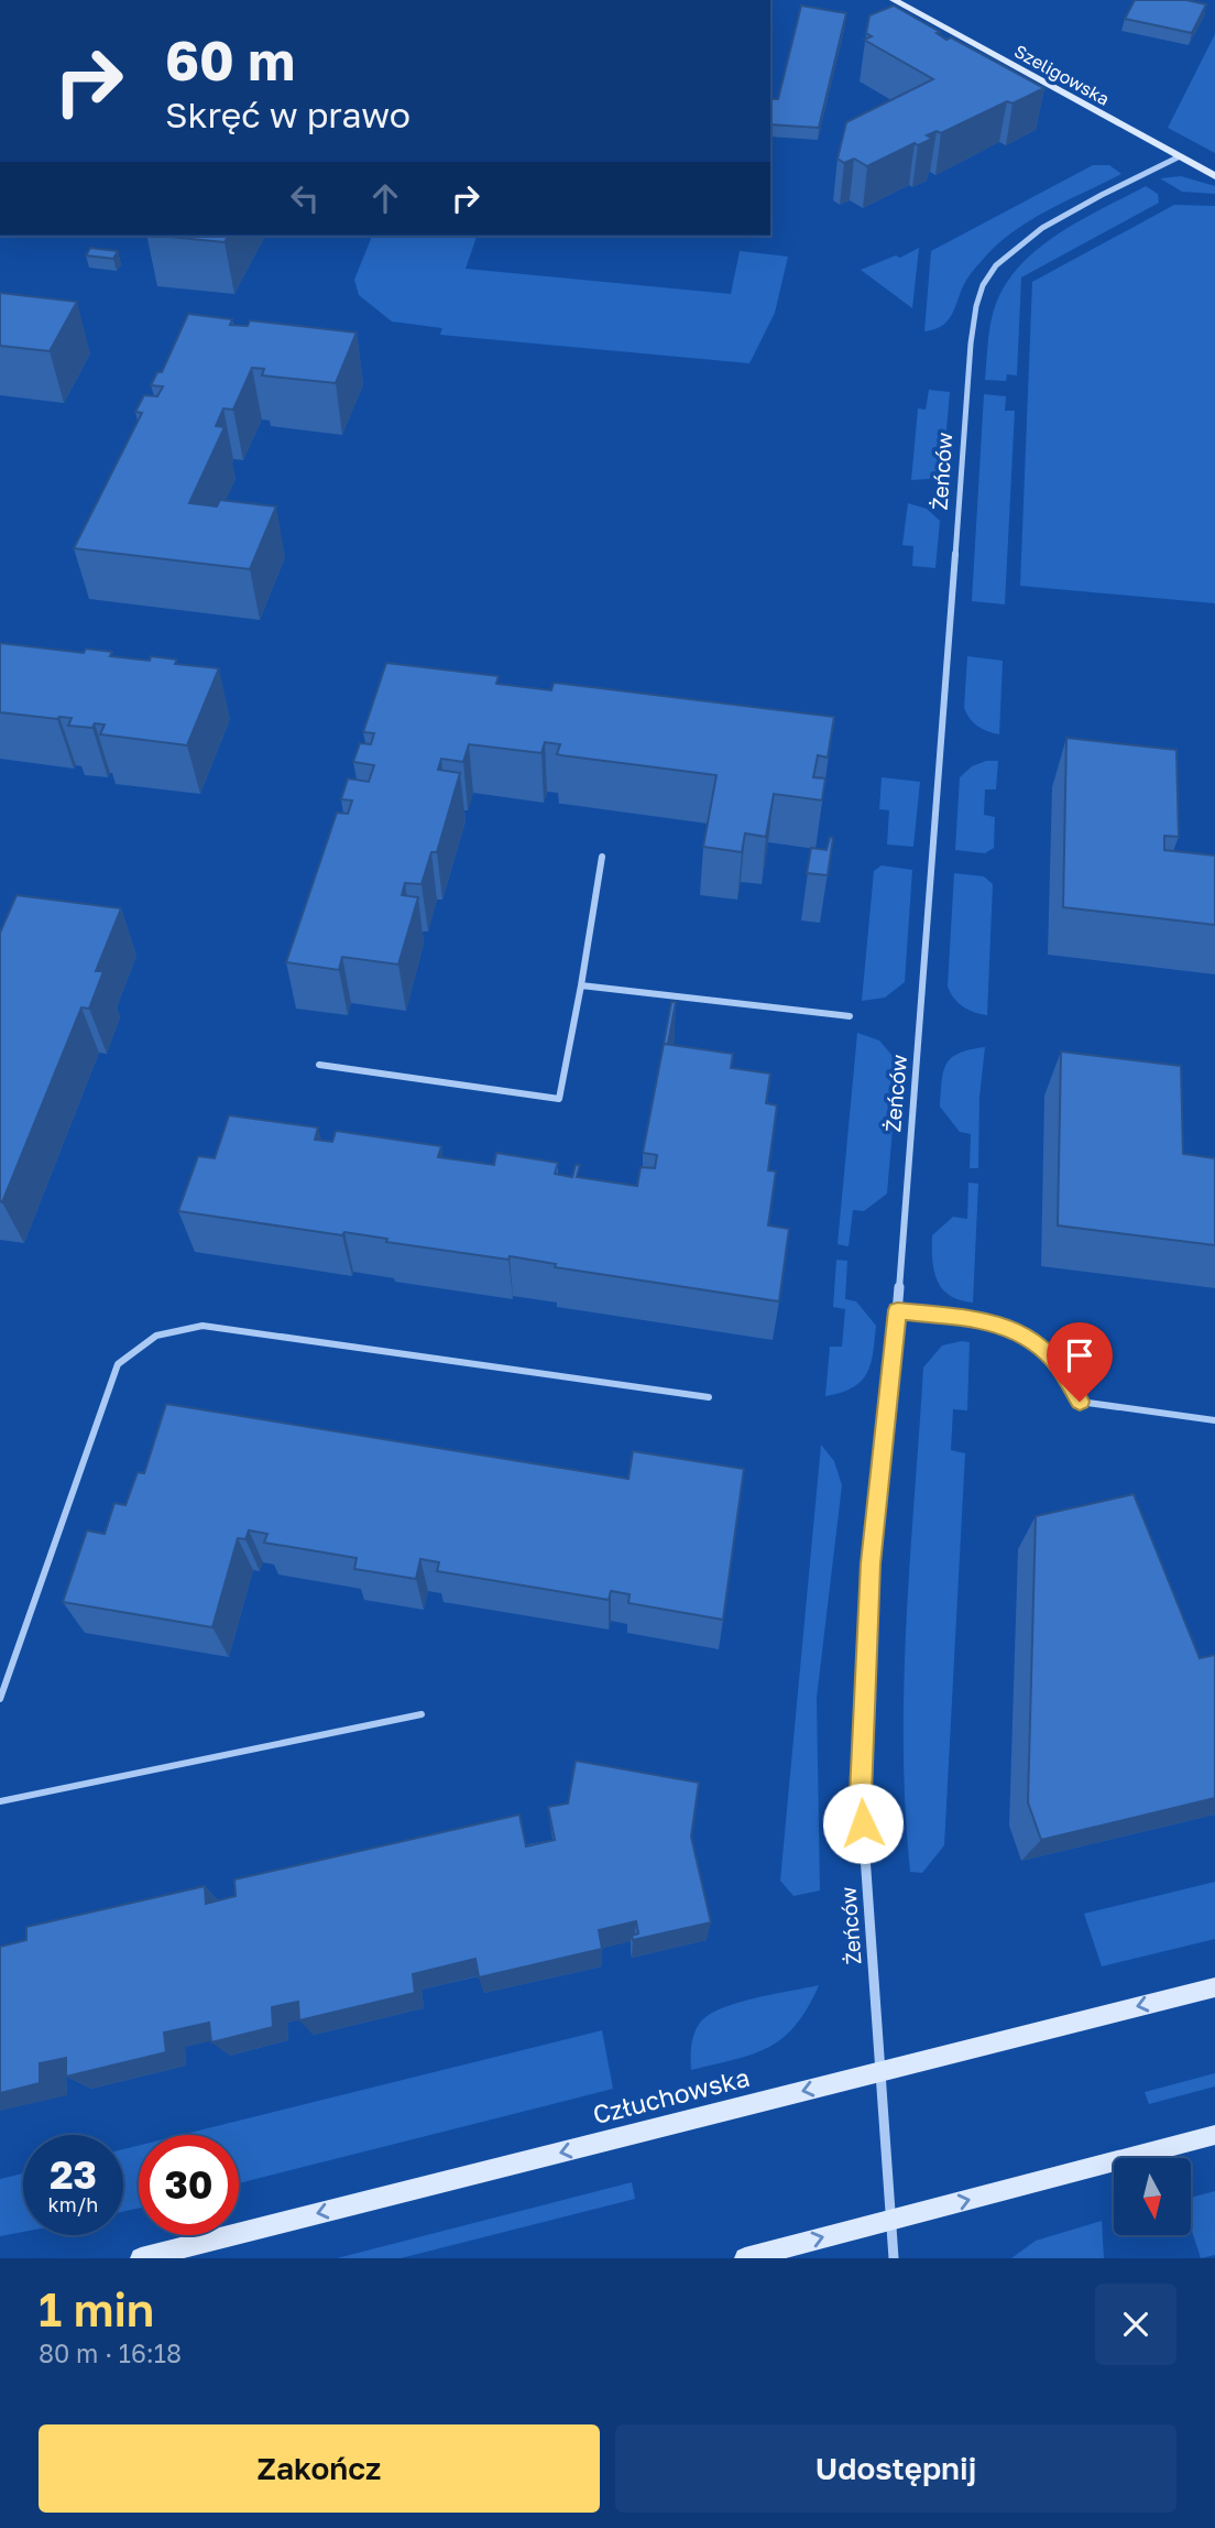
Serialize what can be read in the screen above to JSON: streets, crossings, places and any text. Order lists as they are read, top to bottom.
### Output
{
  "streets": {
    "street": ["Szeligowska", "Żeńców", "Człuchowska"]
  },
  "crossings": [
    ["Szeligowska", "Żeńców"],
    ["Żeńców", "Człuchowska"]
  ],
  "one_way": ["Człuchowska"],
  "north": "bottom",
  "page": {
    "turn": ["60 m", "Skręć w prawo"],
    "speed": "23 km/h",
    "limit": "30",
    "heading": ["1 min", "80 m · 16:18"],
    "buttons": ["Zakończ", "Udostępnij"]
  }
}
